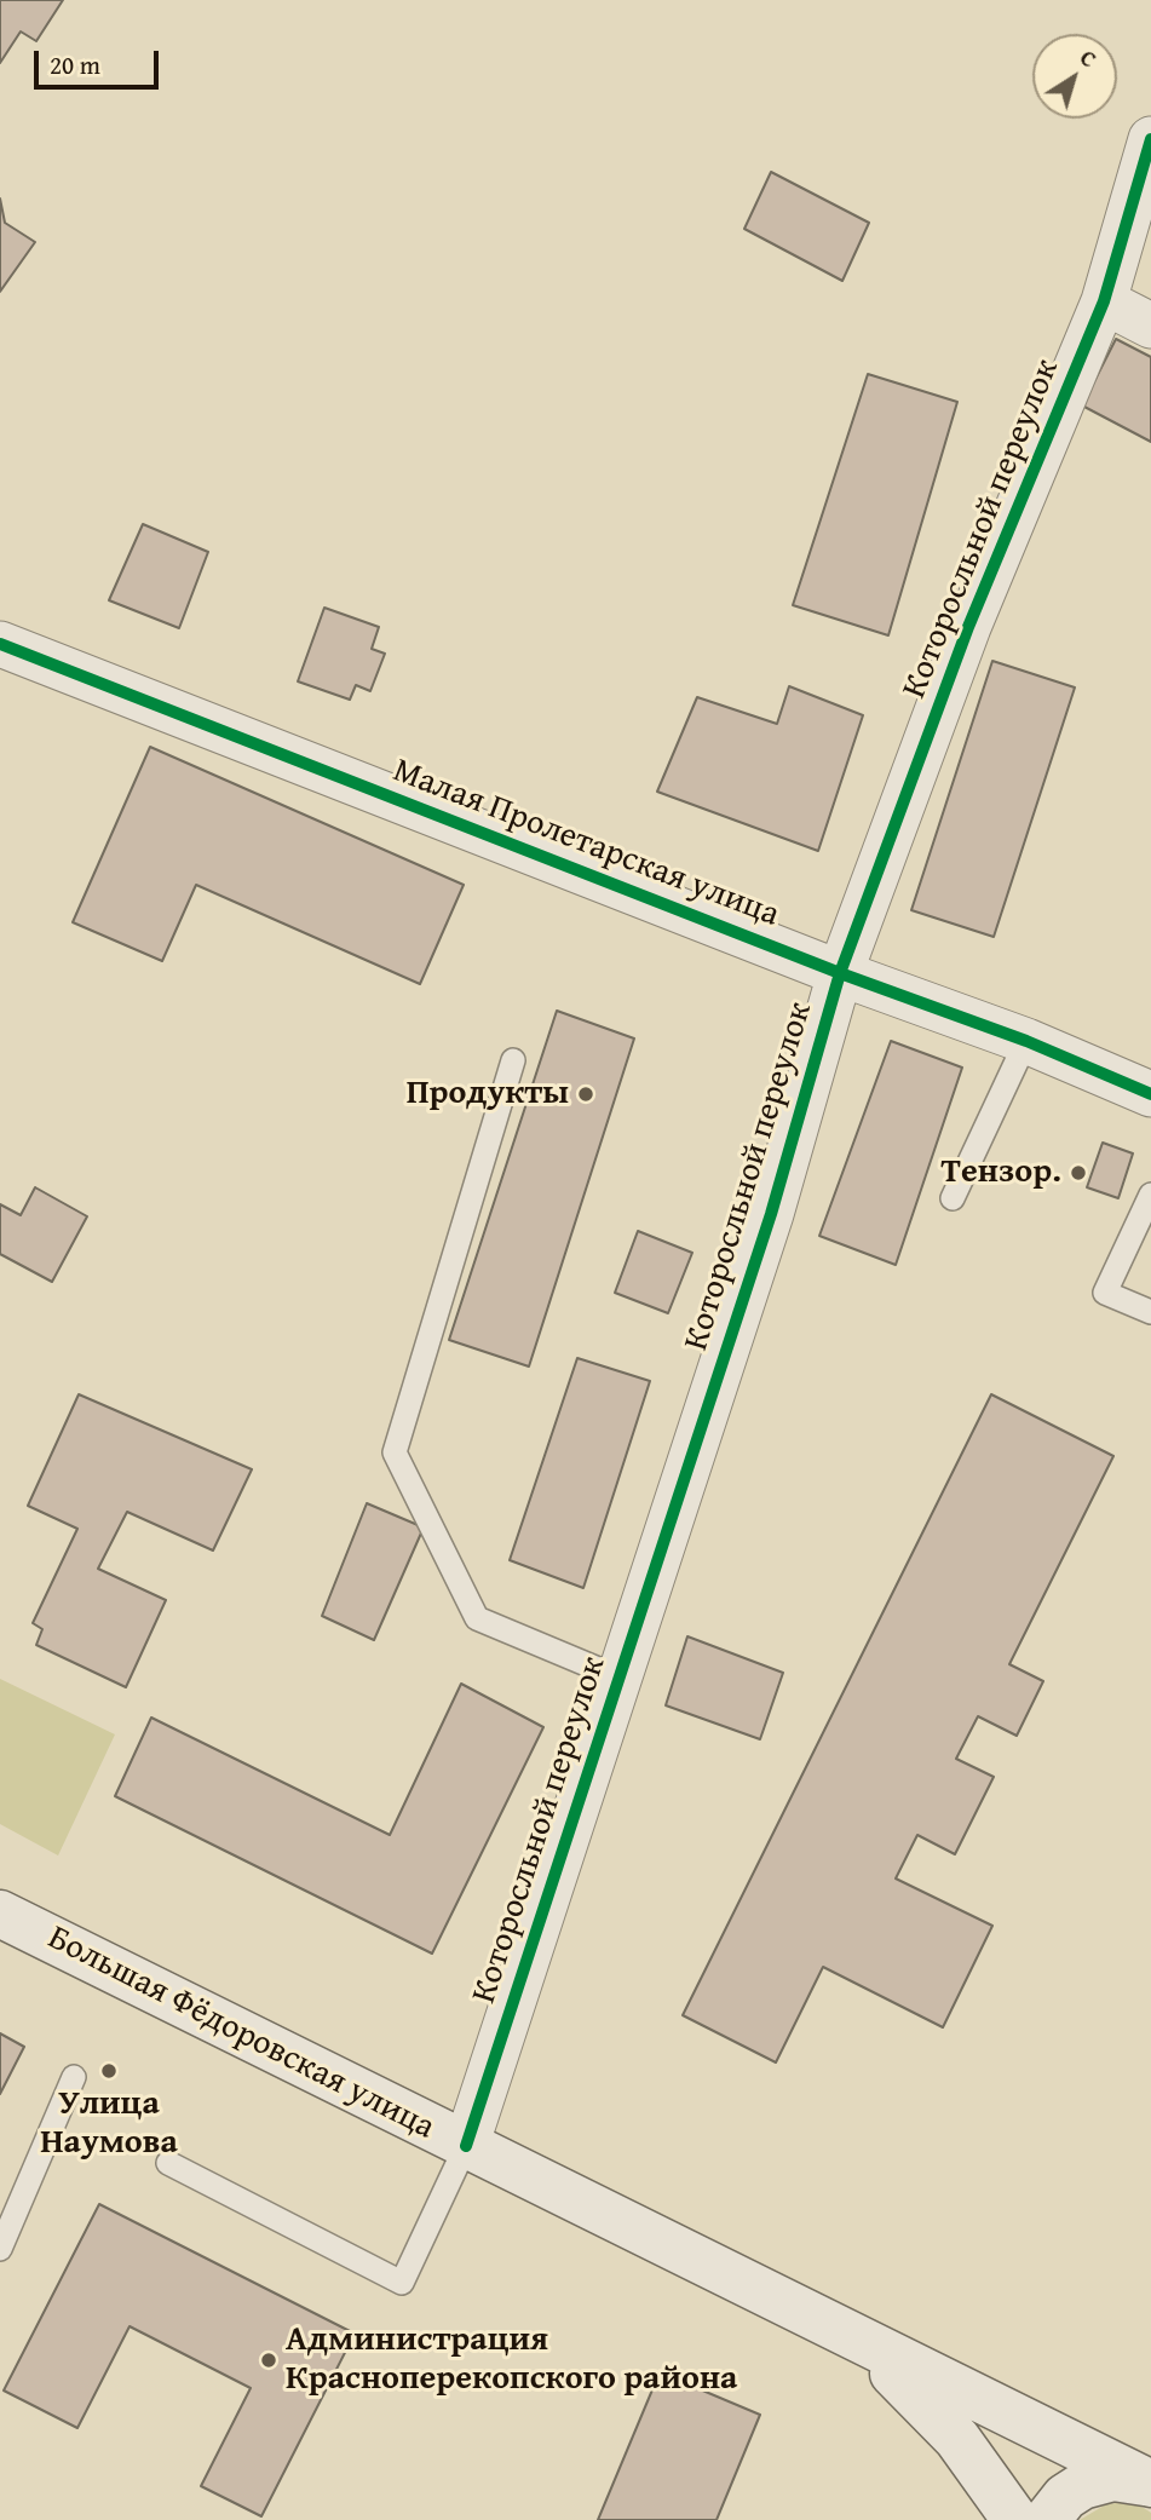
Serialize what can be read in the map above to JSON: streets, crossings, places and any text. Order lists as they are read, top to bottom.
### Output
{
  "streets": {
    "main road": ["Большая Фёдоровская улица"],
    "street": ["Которосльной переулок", "Малая Пролетарская улица"]
  },
  "crossings": [
    ["Которосльной переулок", "Малая Пролетарская улица"],
    ["Которосльной переулок", "Большая Фёдоровская улица"]
  ],
  "places": [
    "Продукты",
    "Тензор.",
    "Улица Наумова",
    "Администрация Красноперекопского района"
  ],
  "scale_bar": "20 m",
  "north": "top right"
}
